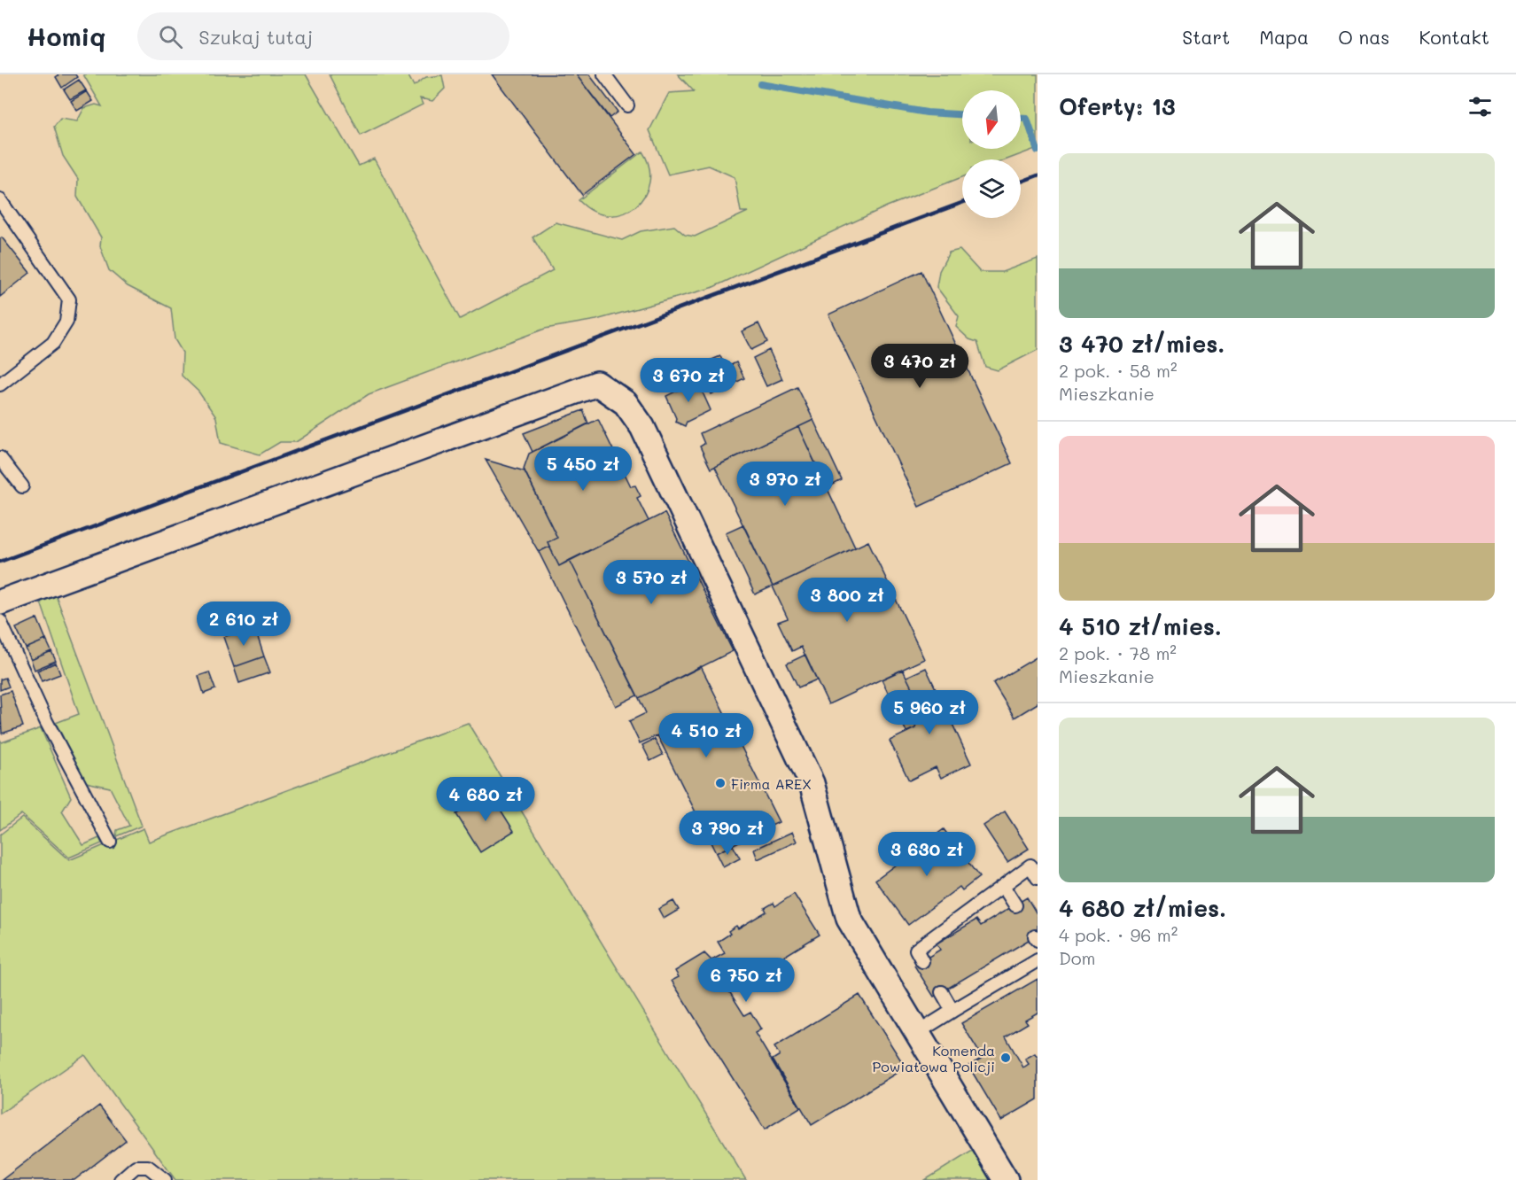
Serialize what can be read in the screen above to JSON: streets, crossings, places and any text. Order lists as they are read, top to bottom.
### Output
{
  "places": ["Firma AREX", "Komenda Powiatowa Policji"],
  "north": "bottom",
  "page": {
    "header": "Homiq",
    "search": "Szukaj tutaj",
    "nav": [
      "Start",
      "Mapa",
      "O nas",
      "Kontakt"
    ],
    "heading": "Oferty: 13",
    "list": [
      {
        "name": "3 470 zł/mies.",
        "note": "2 pok. · 58 m² · Mieszkanie"
      },
      {
        "name": "4 510 zł/mies.",
        "note": "2 pok. · 78 m² · Mieszkanie"
      },
      {
        "name": "4 680 zł/mies.",
        "note": "4 pok. · 96 m² · Dom"
      }
    ],
    "price": [
      "3 470 zł",
      "3 670 zł",
      "5 450 zł",
      "3 970 zł",
      "3 570 zł",
      "3 800 zł",
      "2 610 zł",
      "5 960 zł",
      "4 510 zł",
      "4 680 zł",
      "3 790 zł",
      "3 630 zł",
      "6 750 zł"
    ]
  }
}
